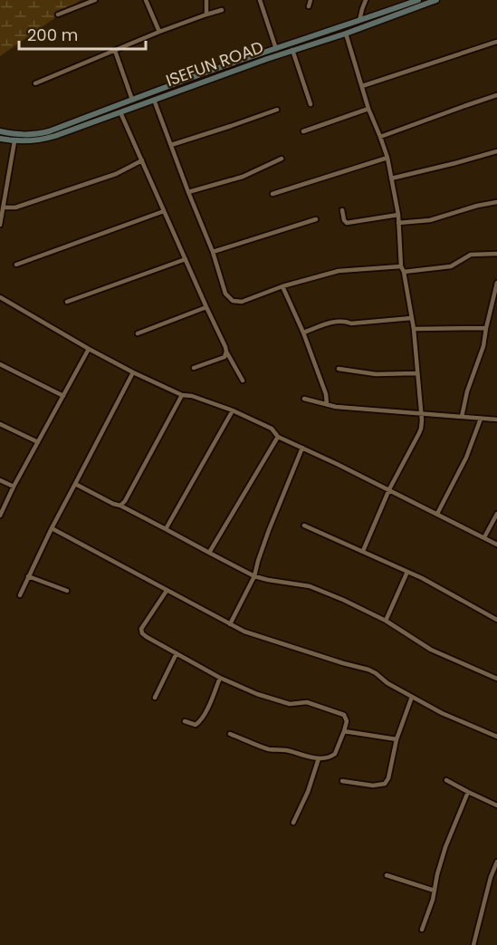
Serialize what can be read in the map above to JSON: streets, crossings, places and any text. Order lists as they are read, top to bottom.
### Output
{
  "streets": {
    "street": ["ISEFUN ROAD"]
  },
  "scale_bar": "200 m"
}
